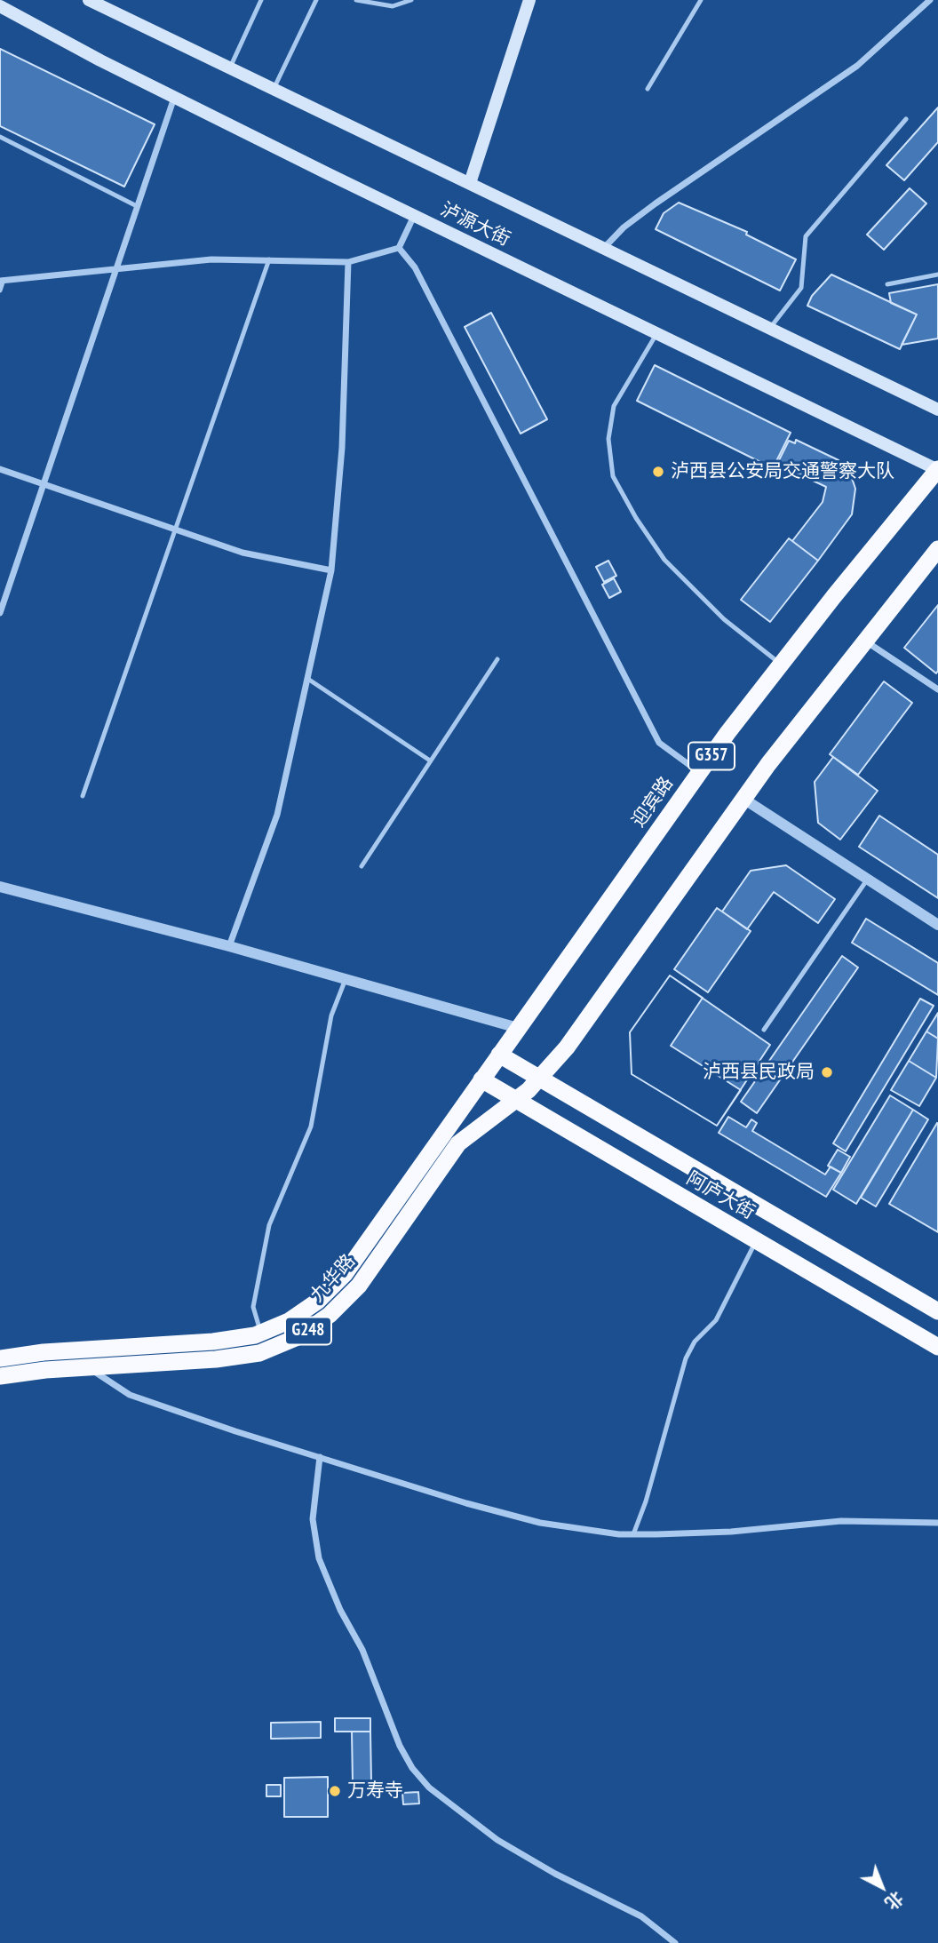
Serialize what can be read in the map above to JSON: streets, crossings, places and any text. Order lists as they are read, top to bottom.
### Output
{
  "streets": {
    "highway": [
      "G357",
      "迎宾路",
      "阿庐大街",
      "九华路",
      "G248"
    ],
    "main road": ["泸源大街"]
  },
  "crossings": [
    ["泸源大街", "迎宾路"],
    ["G357", "G248"],
    ["迎宾路", "阿庐大街"],
    ["迎宾路", "九华路"],
    ["阿庐大街", "九华路"],
    ["阿庐大街", "G248"],
    ["九华路", "G248"]
  ],
  "places": ["泸西县公安局交通警察大队", "泸西县民政局", "万寿寺"],
  "north": "bottom right"
}
